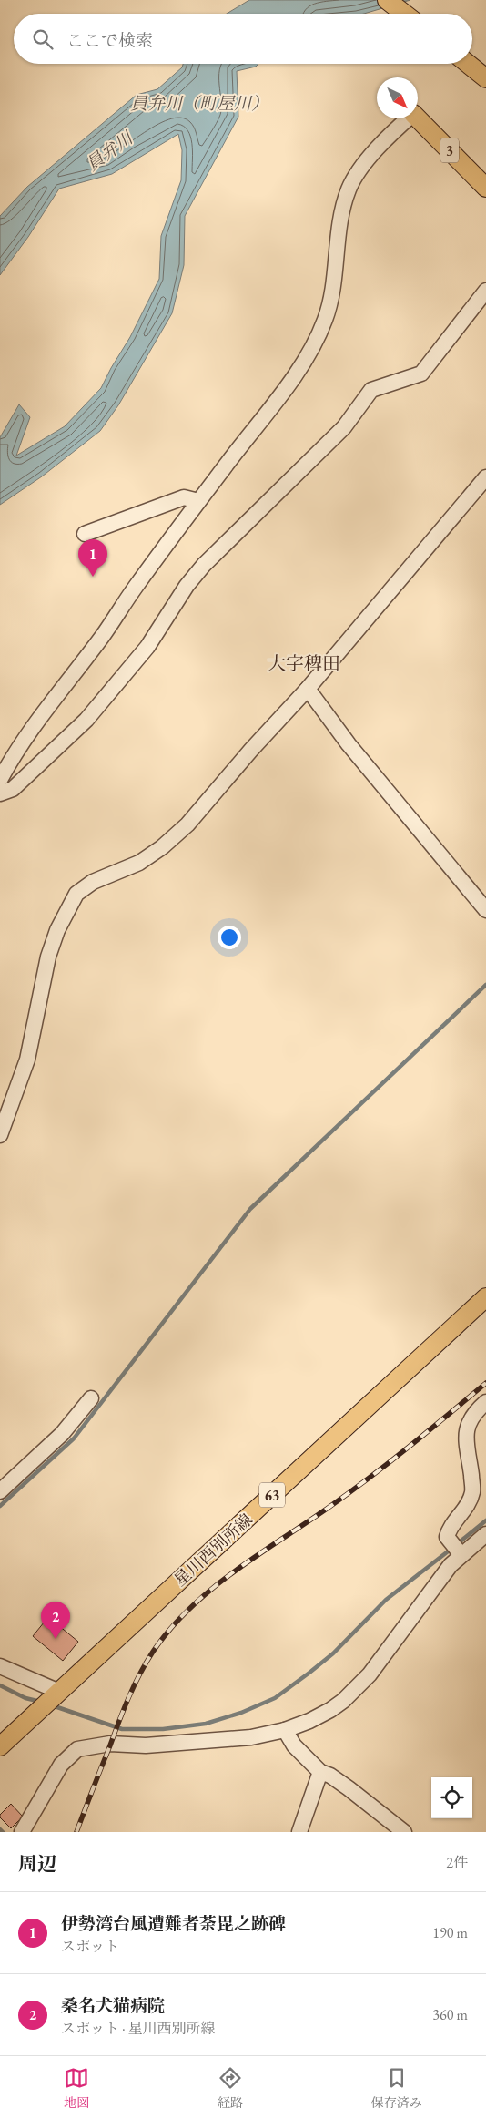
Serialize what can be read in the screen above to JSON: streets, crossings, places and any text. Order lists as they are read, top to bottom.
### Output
{
  "streets": {
    "main road": ["3", "63", "星川西別所線"]
  },
  "districts": ["大字稗田"],
  "water": ["員弁川（町屋川）", "員弁川"],
  "north": "bottom right",
  "page": {
    "search": "ここで検索",
    "pins": ["1", "2"],
    "heading": ["周辺", "2件"],
    "list": [
      {
        "mark": "1",
        "name": "伊勢湾台風遭難者荼毘之跡碑",
        "note": "スポット",
        "value": "190 m"
      },
      {
        "mark": "2",
        "name": "桑名犬猫病院",
        "note": "スポット · 星川西別所線",
        "value": "360 m"
      }
    ],
    "nav": ["地図", "経路", "保存済み"]
  }
}
